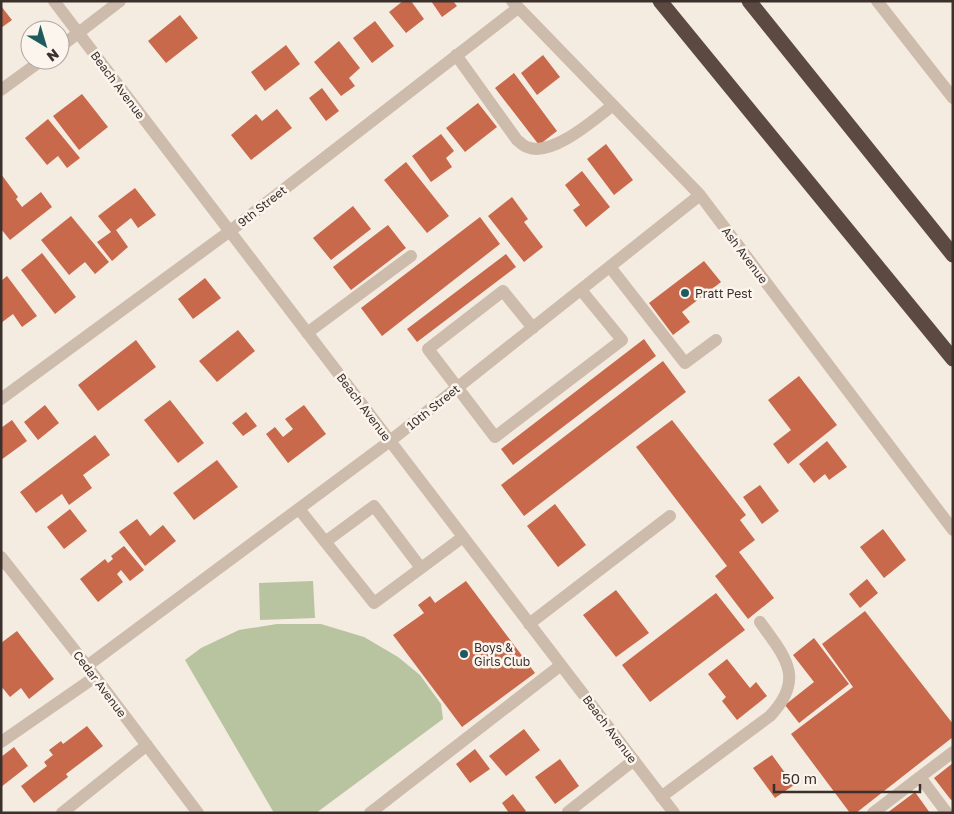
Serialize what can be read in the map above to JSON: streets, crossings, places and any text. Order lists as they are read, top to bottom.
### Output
{
  "streets": {
    "street": [
      "Beach Avenue",
      "9th Street",
      "Ash Avenue",
      "10th Street",
      "Cedar Avenue"
    ]
  },
  "crossings": [
    ["Beach Avenue", "9th Street"],
    ["Beach Avenue", "10th Street"],
    ["9th Street", "Ash Avenue"],
    ["Ash Avenue", "10th Street"],
    ["10th Street", "Cedar Avenue"]
  ],
  "places": ["Pratt Pest", "Boys & Girls Club"],
  "scale_bar": "50 m",
  "north": "bottom right"
}
